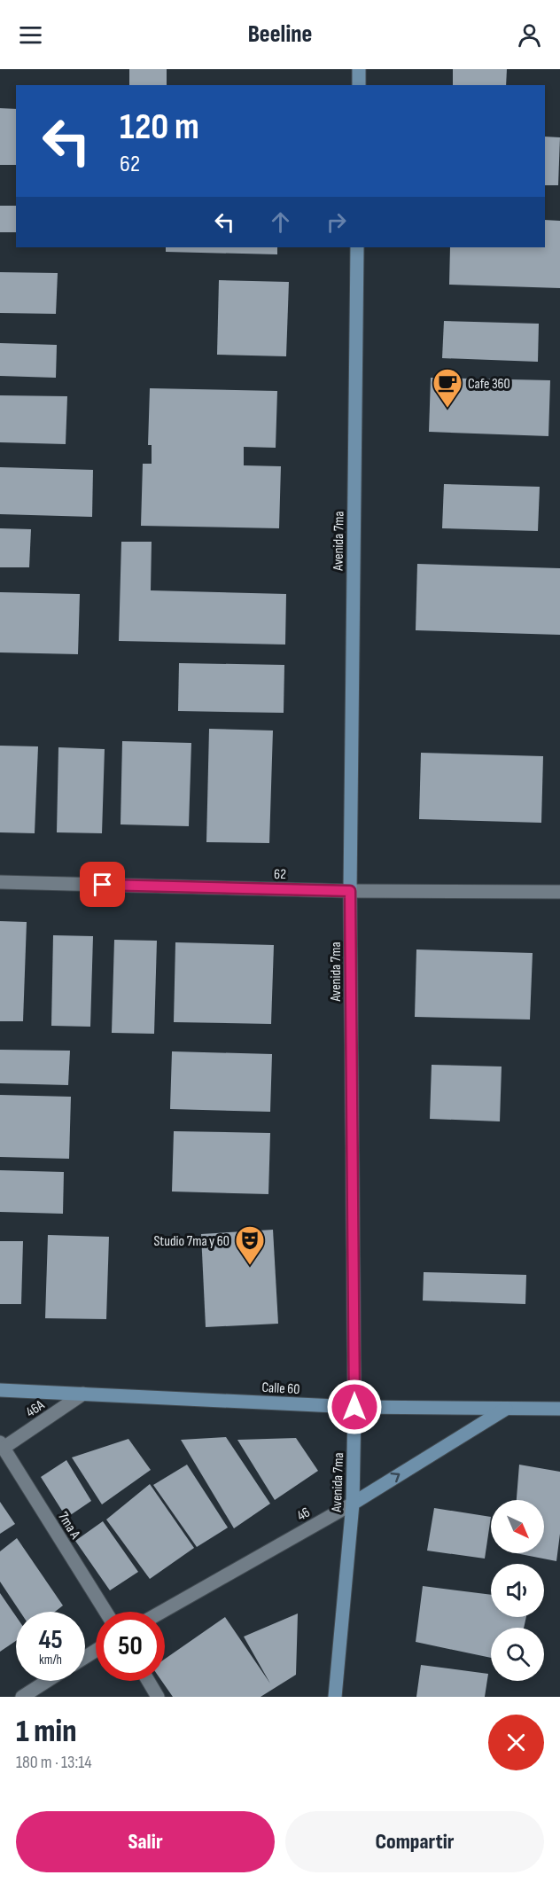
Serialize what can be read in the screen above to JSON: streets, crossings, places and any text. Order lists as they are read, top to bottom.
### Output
{
  "streets": {
    "main road": ["Avenida 7ma", "Calle 60", "46"],
    "street": ["62", "46A", "7ma A"]
  },
  "crossings": [
    ["Avenida 7ma", "62"],
    ["Avenida 7ma", "Calle 60"],
    ["Avenida 7ma", "46"],
    ["Calle 60", "46A"],
    ["Calle 60", "46"],
    ["46A", "7ma A"]
  ],
  "one_way": ["46"],
  "places": {
    "cafe": ["Cafe 360"],
    "theatre": ["Studio 7ma y 60"]
  },
  "north": "bottom right",
  "page": {
    "header": "Beeline",
    "turn": ["120 m", "62"],
    "speed": "45 km/h",
    "limit": "50",
    "heading": ["1 min", "180 m · 13:14"],
    "buttons": ["Salir", "Compartir"]
  }
}
